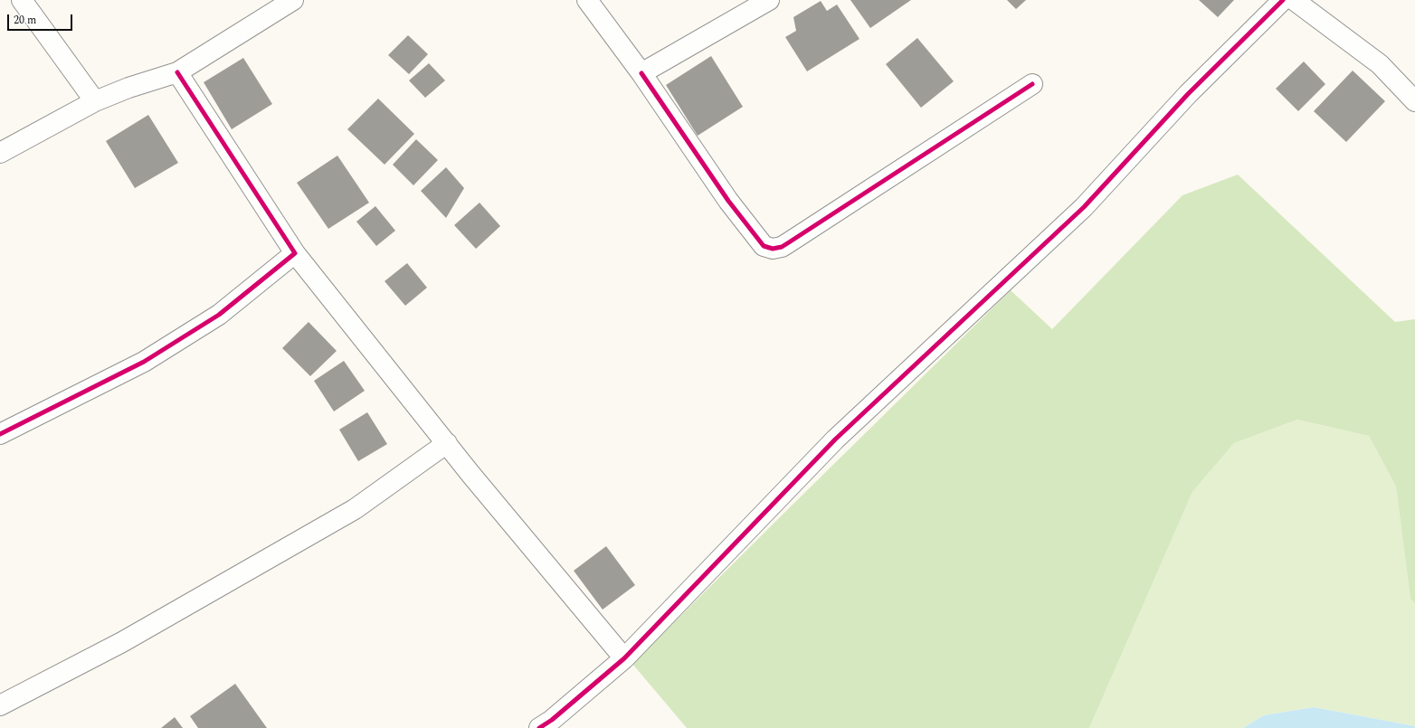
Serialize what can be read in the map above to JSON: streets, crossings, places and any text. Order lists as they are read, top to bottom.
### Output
{
  "scale_bar": "20 m"
}
